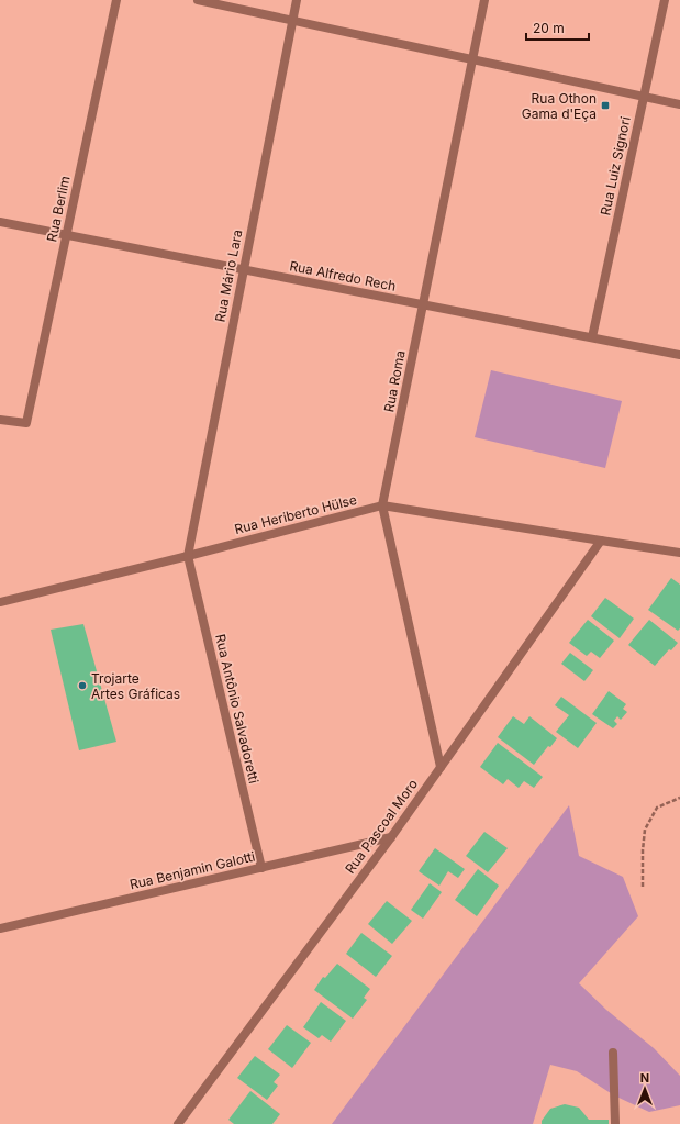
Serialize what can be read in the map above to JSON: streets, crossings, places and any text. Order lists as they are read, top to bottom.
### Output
{
  "streets": {
    "street": [
      "Rua Luiz Signori",
      "Rua Berlim",
      "Rua Mário Lara",
      "Rua Alfredo Rech",
      "Rua Roma",
      "Rua Heriberto Hülse",
      "Rua Antônio Salvadoretti",
      "Rua Pascoal Moro",
      "Rua Benjamin Galotti"
    ]
  },
  "crossings": [
    ["Rua Luiz Signori", "Rua Alfredo Rech"],
    ["Rua Berlim", "Rua Alfredo Rech"],
    ["Rua Mário Lara", "Rua Alfredo Rech"],
    ["Rua Mário Lara", "Rua Heriberto Hülse"],
    ["Rua Mário Lara", "Rua Antônio Salvadoretti"],
    ["Rua Alfredo Rech", "Rua Roma"],
    ["Rua Roma", "Rua Heriberto Hülse"],
    ["Rua Roma", "Rua Pascoal Moro"],
    ["Rua Heriberto Hülse", "Rua Antônio Salvadoretti"],
    ["Rua Heriberto Hülse", "Rua Pascoal Moro"],
    ["Rua Antônio Salvadoretti", "Rua Benjamin Galotti"],
    ["Rua Pascoal Moro", "Rua Benjamin Galotti"]
  ],
  "places": {
    "transit": ["Rua Othon Gama d'Eça"],
    "other": ["Trojarte Artes Gráficas"]
  },
  "scale_bar": "20 m",
  "north": "top"
}
